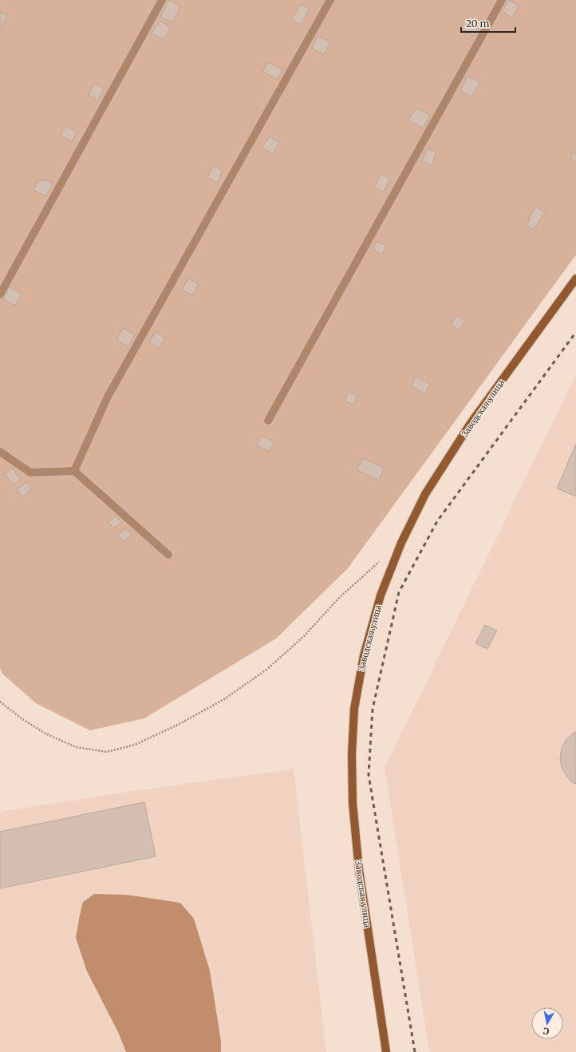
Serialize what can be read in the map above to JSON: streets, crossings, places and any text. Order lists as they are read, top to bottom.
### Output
{
  "streets": {
    "street": ["Заводская улица"]
  },
  "scale_bar": "20 m",
  "north": "bottom"
}
